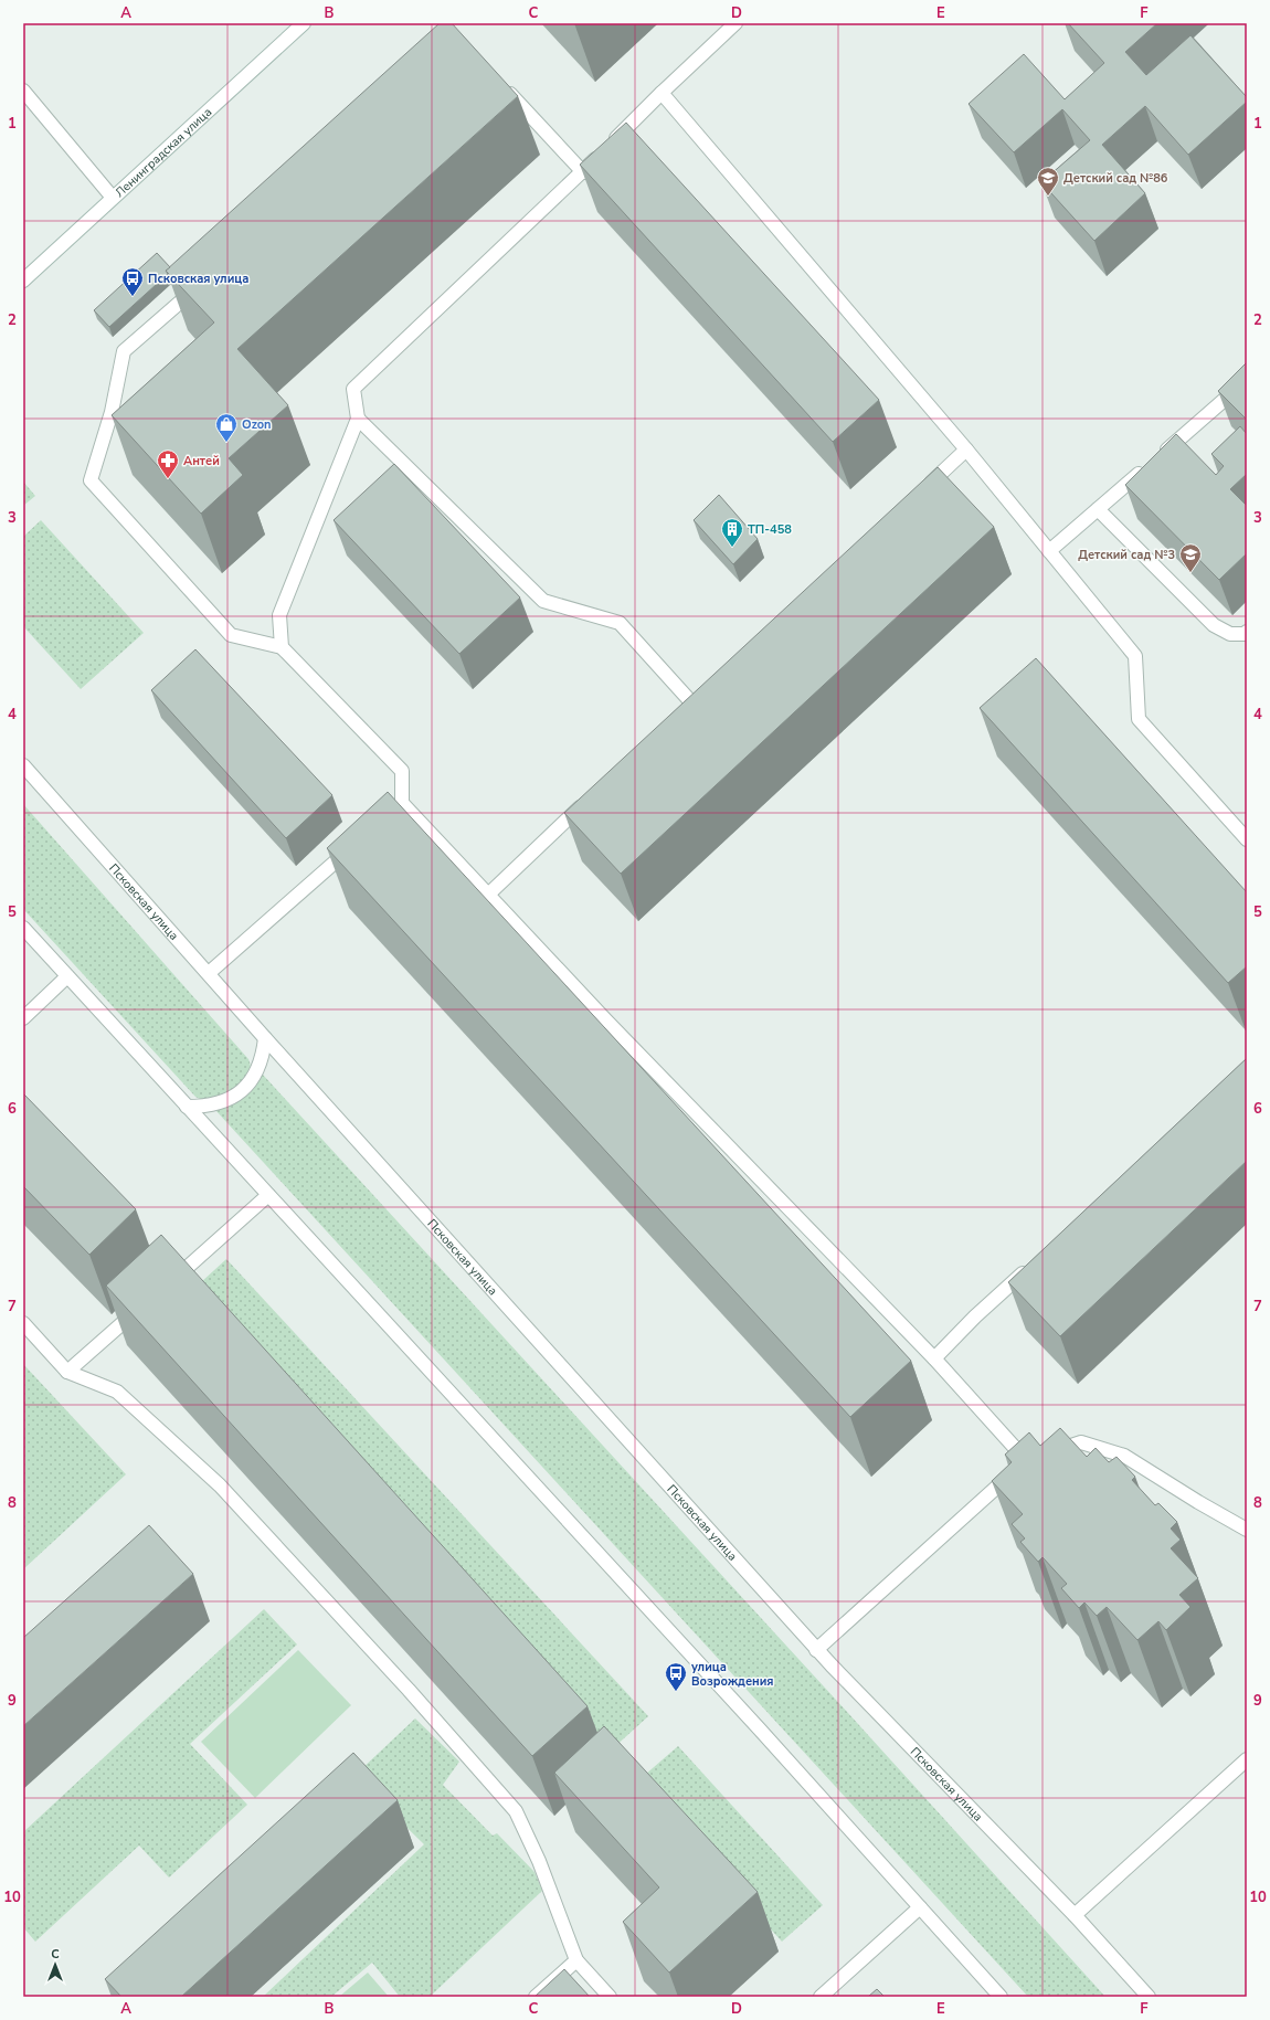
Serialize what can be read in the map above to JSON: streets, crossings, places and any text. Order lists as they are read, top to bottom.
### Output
{
  "streets": {
    "street": ["Ленинградская улица", "Псковская улица"]
  },
  "places": {
    "school or university": ["Детский сад №86", "Детский сад №3"],
    "bus stop": ["Псковская улица", "улица Возрождения"],
    "shop": ["Ozon"],
    "pharmacy": ["Антей"],
    "building": ["ТП-458"]
  },
  "north": "top",
  "grid": {
    "columns": [
      "A",
      "B",
      "C",
      "D",
      "E",
      "F"
    ],
    "rows": [
      "1",
      "2",
      "3",
      "4",
      "5",
      "6",
      "7",
      "8",
      "9",
      "10"
    ]
  }
}
